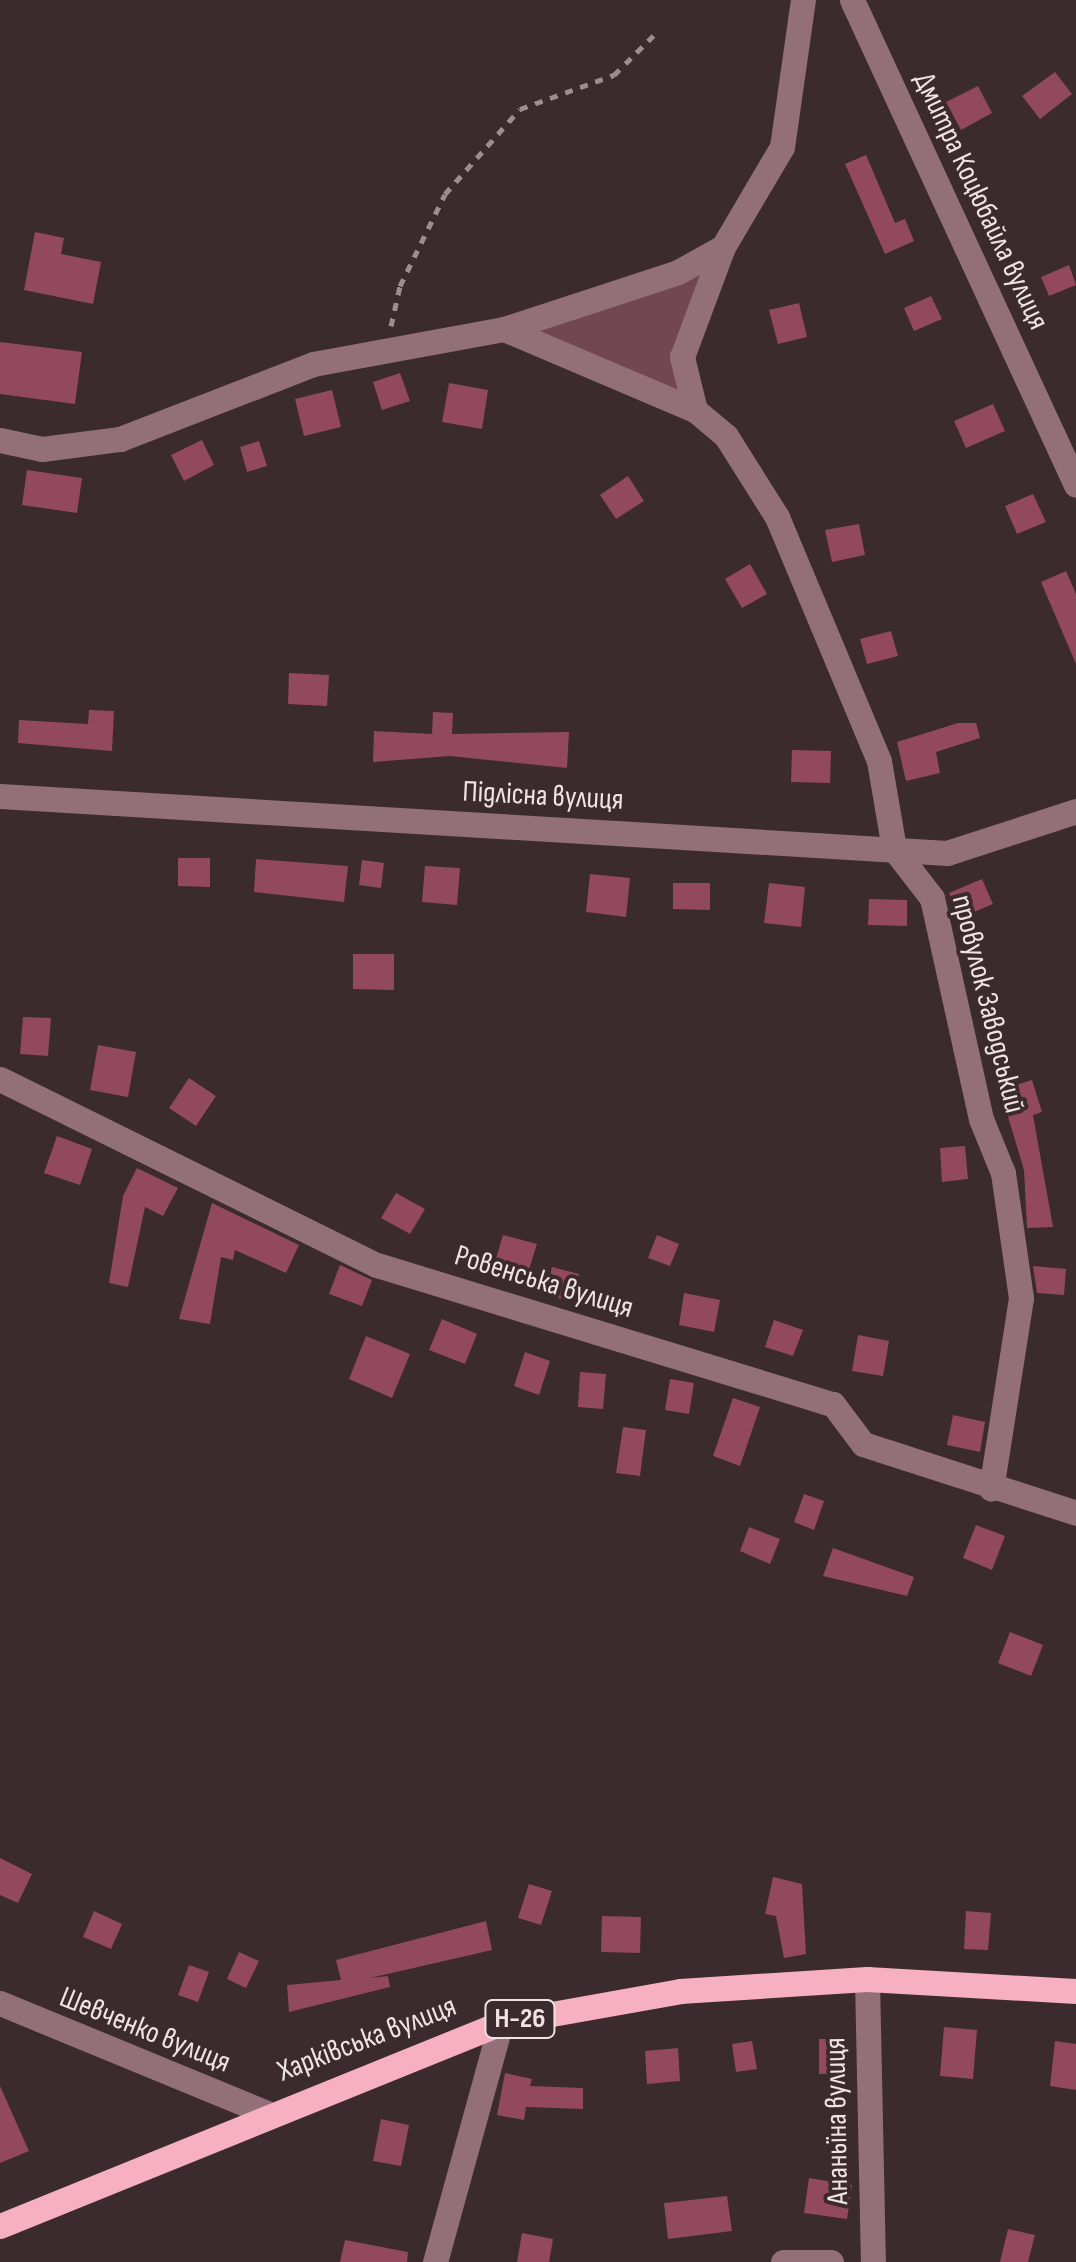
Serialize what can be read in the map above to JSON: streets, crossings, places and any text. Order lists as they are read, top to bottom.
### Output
{
  "streets": {
    "main road": ["Н-26", "Харківська вулиця"],
    "street": [
      "Дмитра Коцюбайла вулиця",
      "Підлісна вулиця",
      "провулок Заводський",
      "Ровенська вулиця",
      "Шевченко вулиця",
      "Ананьїна вулиця"
    ]
  },
  "crossings": [
    ["Підлісна вулиця", "провулок Заводський"],
    ["провулок Заводський", "Ровенська вулиця"],
    ["Шевченко вулиця", "Харківська вулиця"],
    ["Харківська вулиця", "Ананьїна вулиця"]
  ]
}
